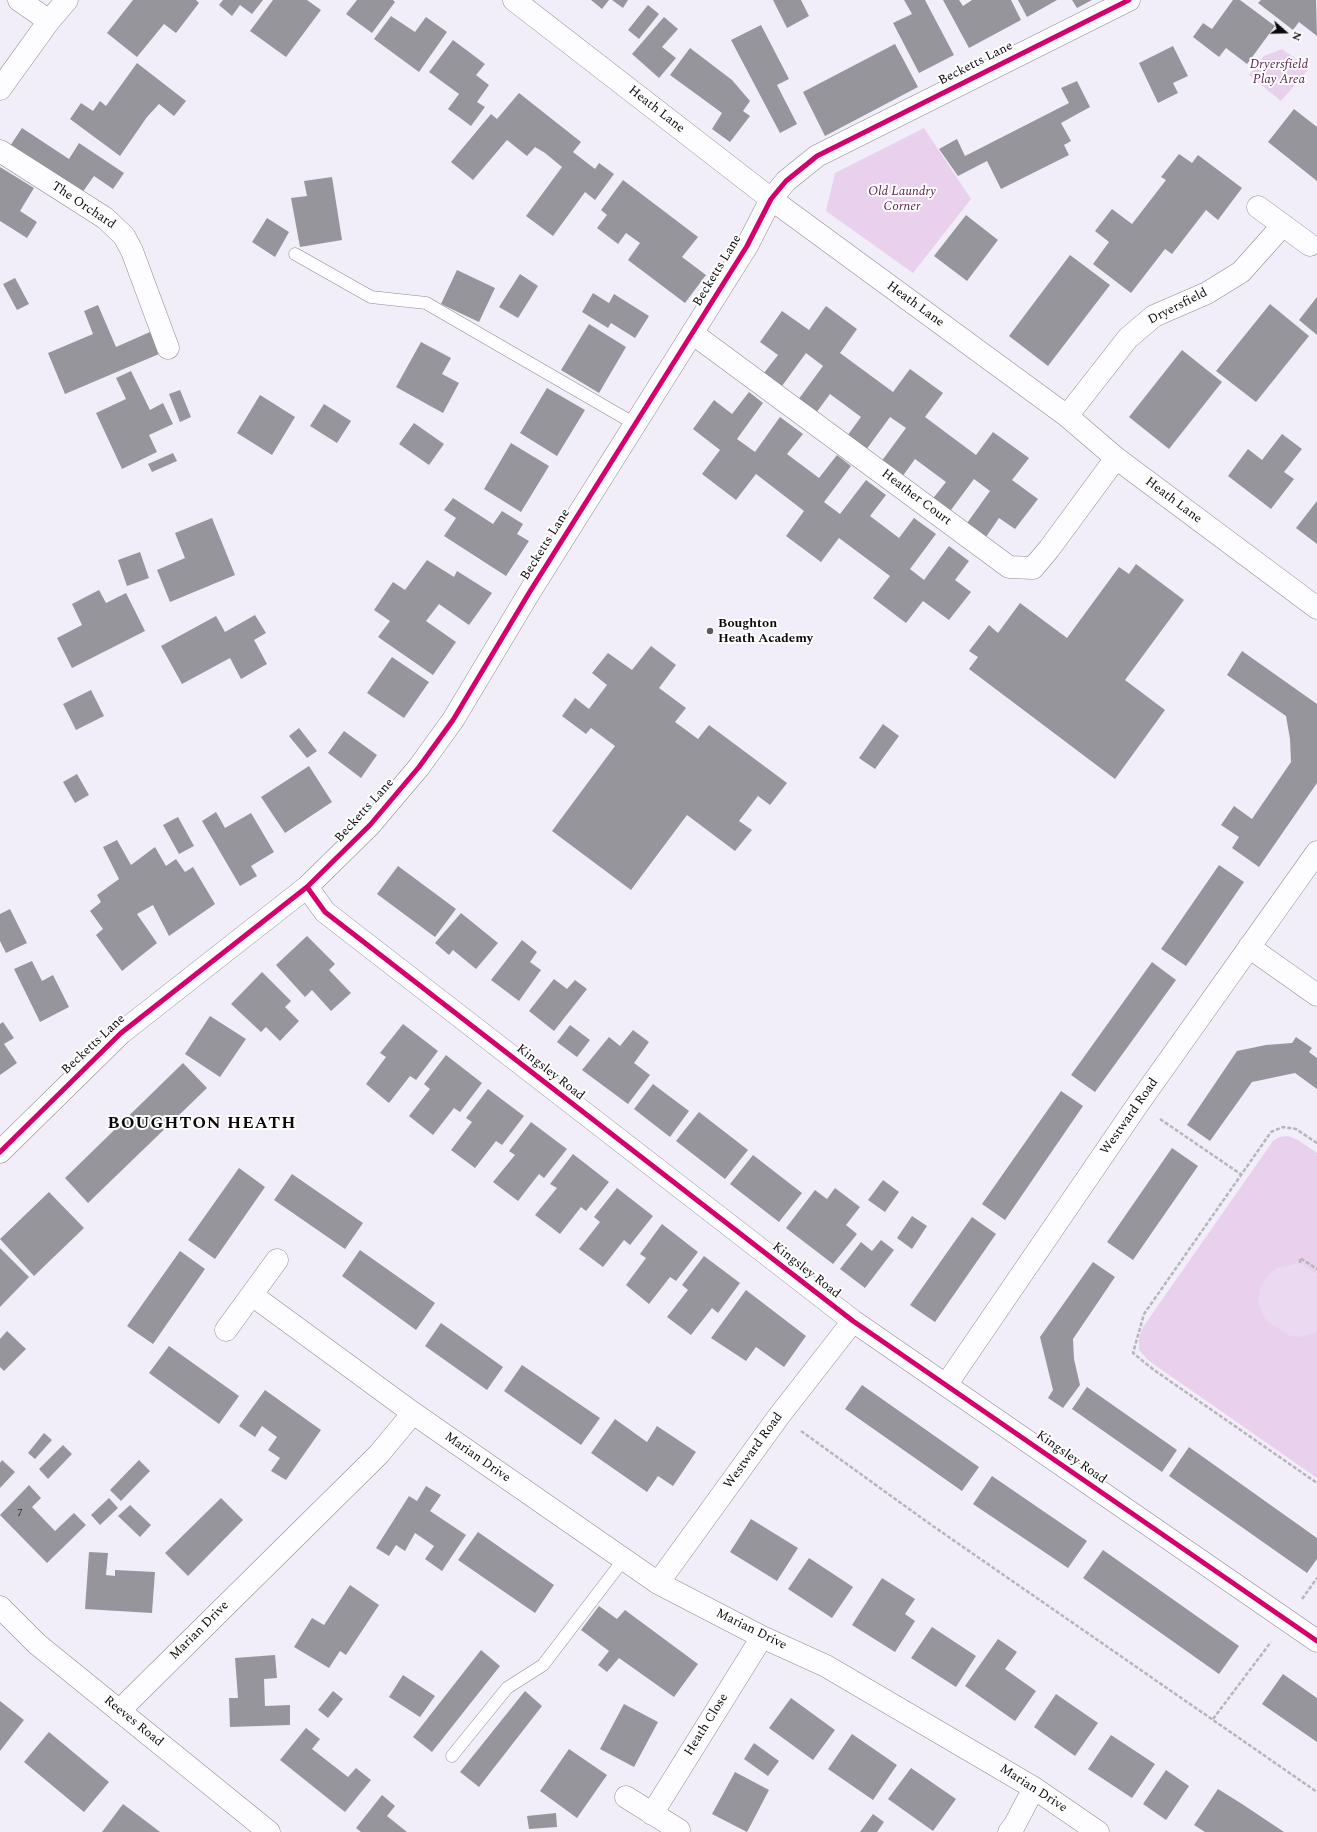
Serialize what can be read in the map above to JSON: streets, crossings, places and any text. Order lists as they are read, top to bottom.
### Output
{
  "streets": {
    "street": [
      "Becketts Lane",
      "Heath Lane",
      "The Orchard",
      "Dryersfield",
      "Heather Court",
      "Kingsley Road",
      "Westward Road",
      "Marian Drive",
      "Reeves Road",
      "Heath Close"
    ]
  },
  "crossings": [
    ["Becketts Lane", "Heath Lane"],
    ["Becketts Lane", "Heather Court"],
    ["Becketts Lane", "Kingsley Road"],
    ["Heath Lane", "Dryersfield"],
    ["Heath Lane", "Heather Court"],
    ["Kingsley Road", "Westward Road"],
    ["Westward Road", "Marian Drive"],
    ["Marian Drive", "Reeves Road"],
    ["Marian Drive", "Heath Close"]
  ],
  "districts": ["BOUGHTON HEATH"],
  "parks": ["Dryersfield Play Area", "Old Laundry Corner"],
  "places": ["Boughton Heath Academy"],
  "house_numbers": ["7"],
  "north": "right"
}
